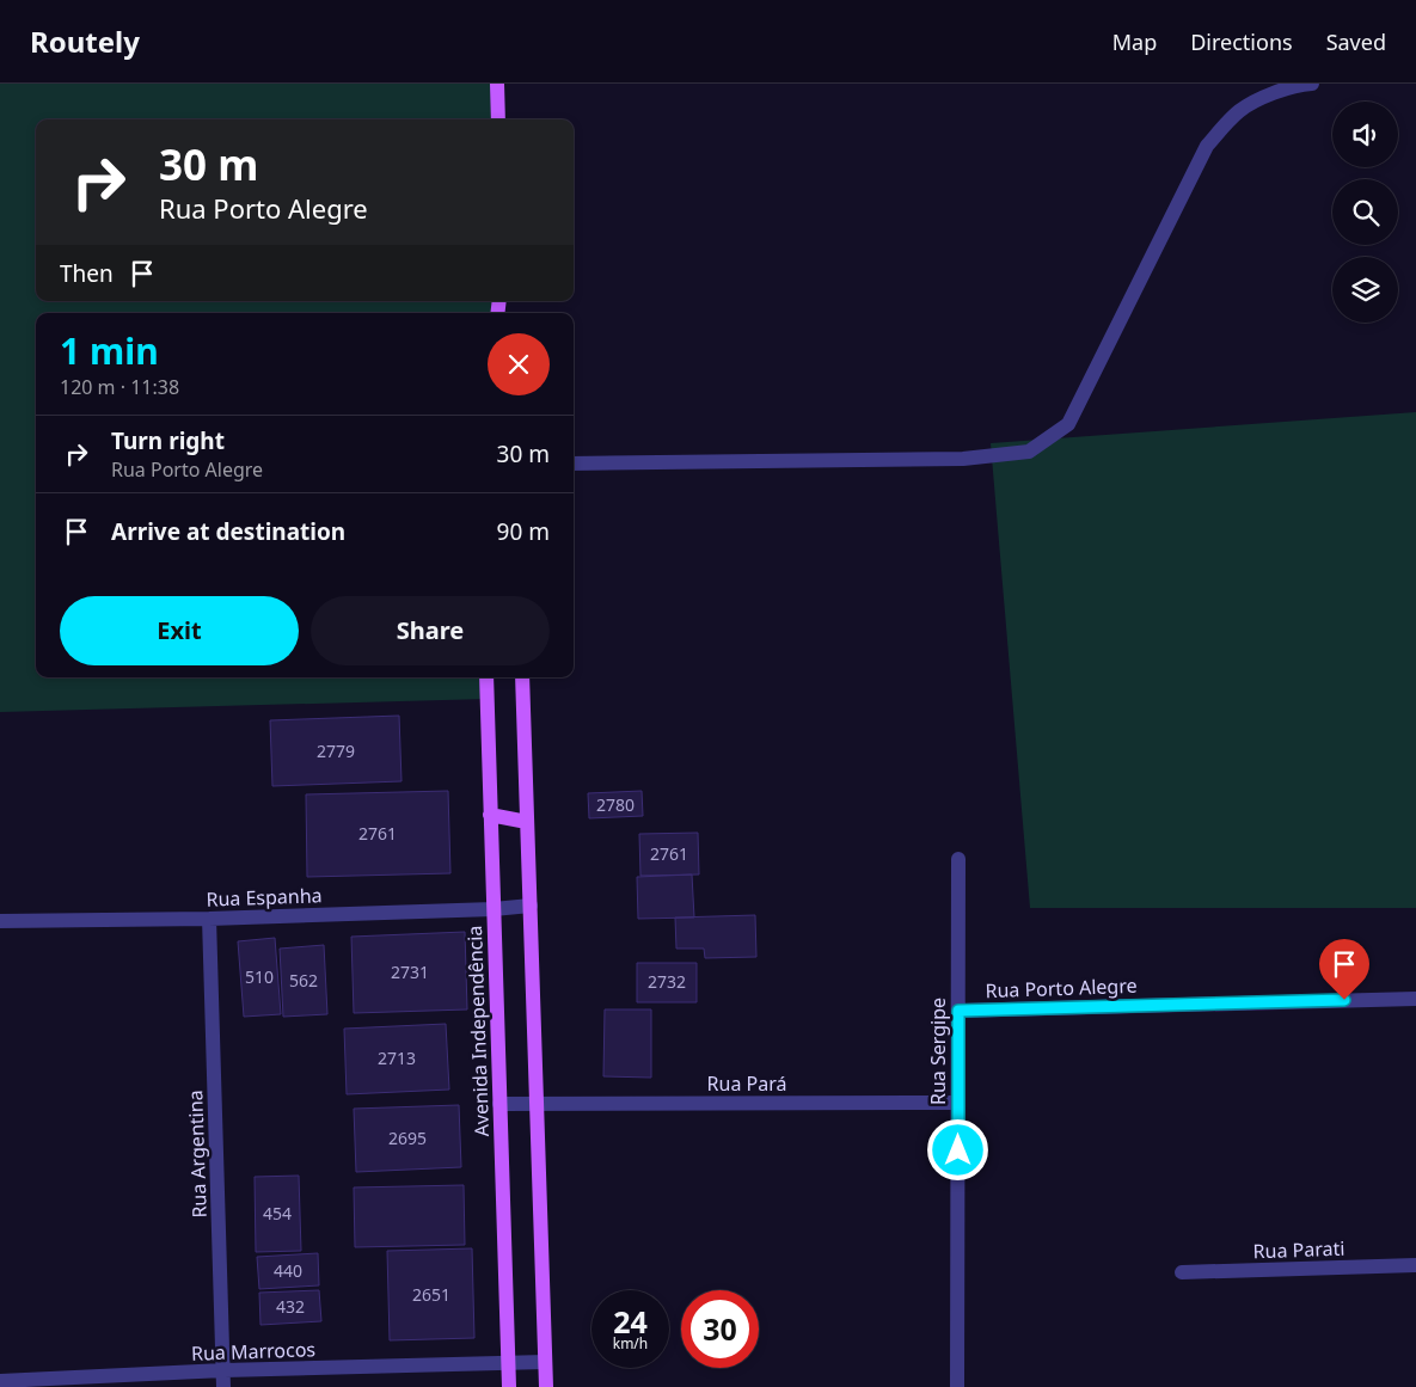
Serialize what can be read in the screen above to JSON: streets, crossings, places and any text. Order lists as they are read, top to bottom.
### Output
{
  "streets": {
    "main road": ["Avenida Independência"],
    "street": [
      "Rua Espanha",
      "Rua Porto Alegre",
      "Rua Sergipe",
      "Rua Pará",
      "Rua Argentina",
      "Rua Parati",
      "Rua Marrocos"
    ]
  },
  "crossings": [
    ["Rua Espanha", "Avenida Independência"],
    ["Rua Espanha", "Rua Argentina"],
    ["Rua Porto Alegre", "Rua Sergipe"],
    ["Avenida Independência", "Rua Pará"],
    ["Avenida Independência", "Rua Marrocos"],
    ["Rua Sergipe", "Rua Pará"],
    ["Rua Argentina", "Rua Marrocos"]
  ],
  "house_numbers": [
    "2779",
    "2780",
    "2761",
    "2761",
    "2731",
    "510",
    "562",
    "2732",
    "2713",
    "2695",
    "454",
    "440",
    "2651",
    "432"
  ],
  "page": {
    "header": "Routely",
    "nav": ["Map", "Directions", "Saved"],
    "turn": ["30 m", "Rua Porto Alegre"],
    "then": "Then",
    "heading": ["1 min", "120 m · 11:38"],
    "list": [
      {
        "name": "Turn right",
        "note": "Rua Porto Alegre",
        "value": "30 m"
      },
      {
        "name": "Arrive at destination",
        "value": "90 m"
      }
    ],
    "buttons": ["Exit", "Share"],
    "speed": "24 km/h",
    "limit": "30"
  }
}
